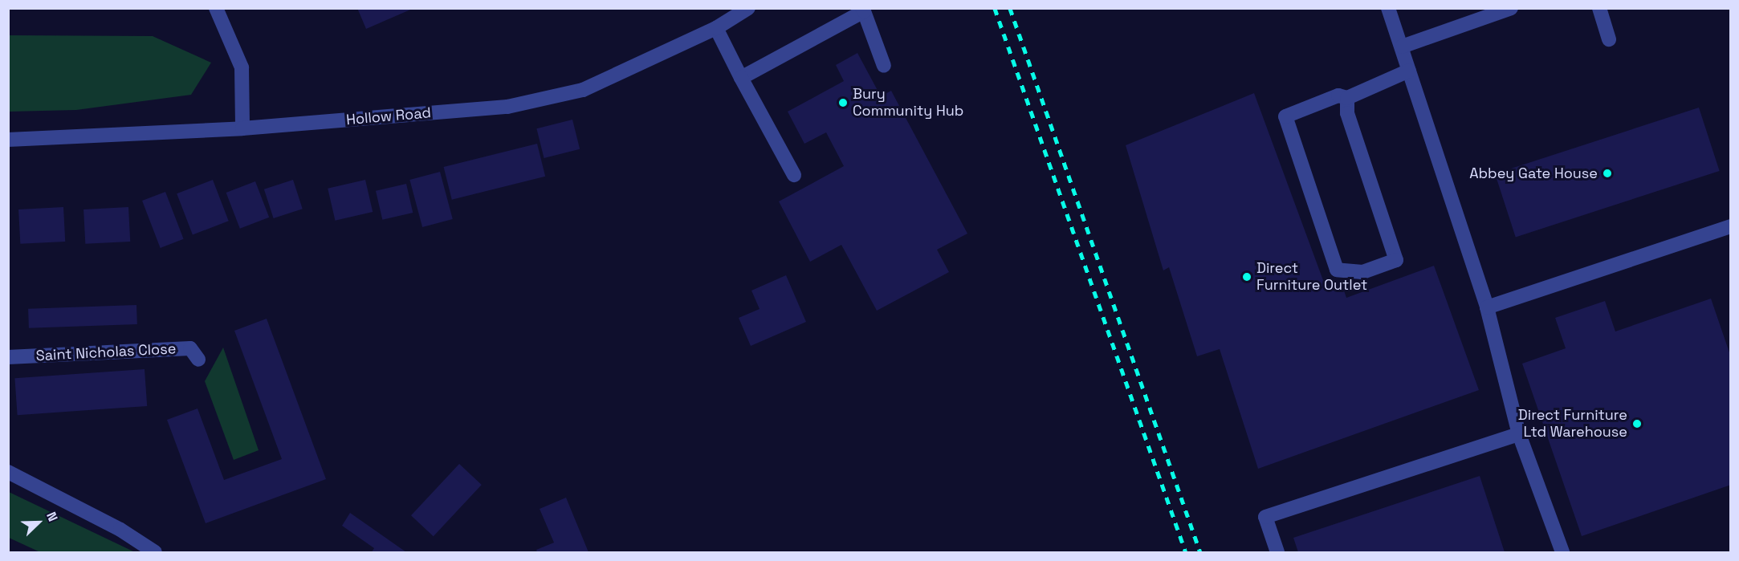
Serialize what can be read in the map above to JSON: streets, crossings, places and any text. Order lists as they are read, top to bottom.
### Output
{
  "streets": {
    "street": ["Hollow Road", "Saint Nicholas Close"]
  },
  "places": [
    "Bury Community Hub",
    "Abbey Gate House",
    "Direct Furniture Outlet",
    "Direct Furniture Ltd Warehouse"
  ],
  "north": "top right"
}
